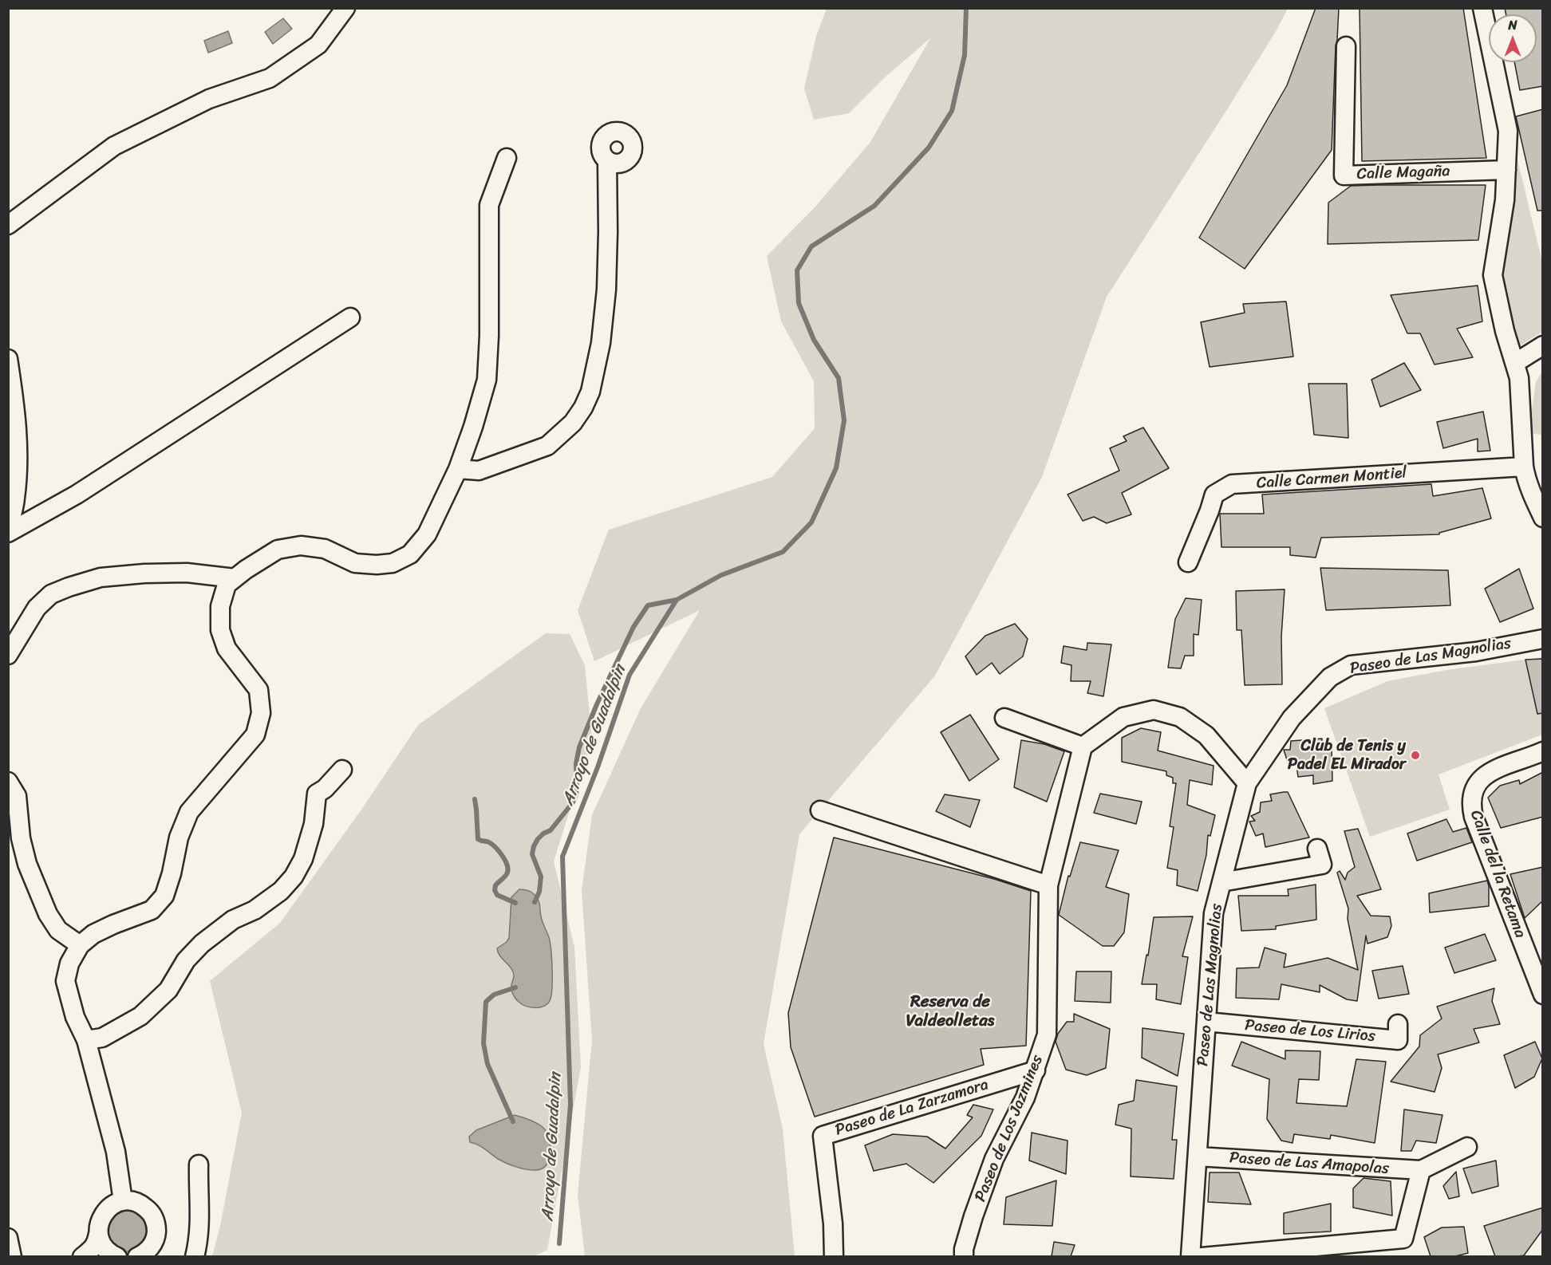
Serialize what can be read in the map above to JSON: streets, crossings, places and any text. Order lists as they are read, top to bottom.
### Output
{
  "streets": {
    "street": [
      "Calle Magaña",
      "Calle Carmen Montiel",
      "Paseo de Las Magnolias",
      "Calle del la Retama",
      "Paseo de Los Lirios",
      "Paseo de La Zarzamora",
      "Paseo de Los Jazmines",
      "Paseo de Las Amapolas"
    ]
  },
  "crossings": [
    ["Paseo de Las Magnolias", "Paseo de Los Lirios"],
    ["Paseo de Las Magnolias", "Paseo de Las Amapolas"],
    ["Paseo de La Zarzamora", "Paseo de Los Jazmines"]
  ],
  "districts": ["Reserva de Valdeolletas"],
  "water": ["Arroyo de Guadalpin"],
  "places": ["Club de Tenis y Padel EL Mirador"],
  "north": "top"
}
